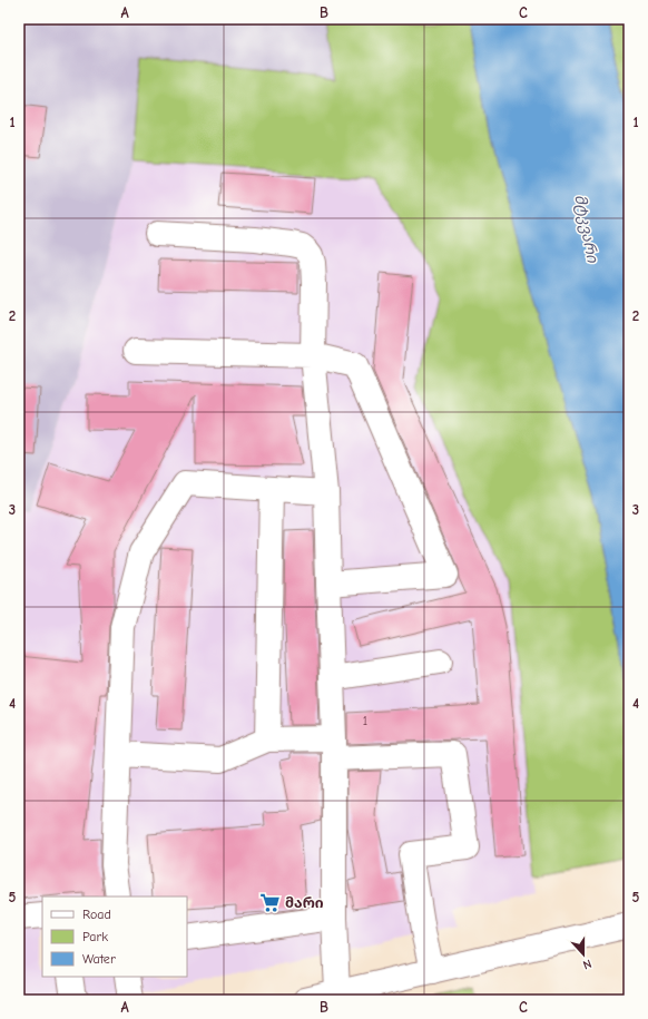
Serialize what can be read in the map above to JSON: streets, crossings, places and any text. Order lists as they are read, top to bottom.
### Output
{
  "water": ["მტკვარი"],
  "places": {
    "supermarket": ["მარი"]
  },
  "house_numbers": ["1"],
  "legend": ["Road", "Park", "Water"],
  "north": "bottom",
  "grid": {
    "columns": ["A", "B", "C"],
    "rows": [
      "1",
      "2",
      "3",
      "4",
      "5"
    ]
  }
}
